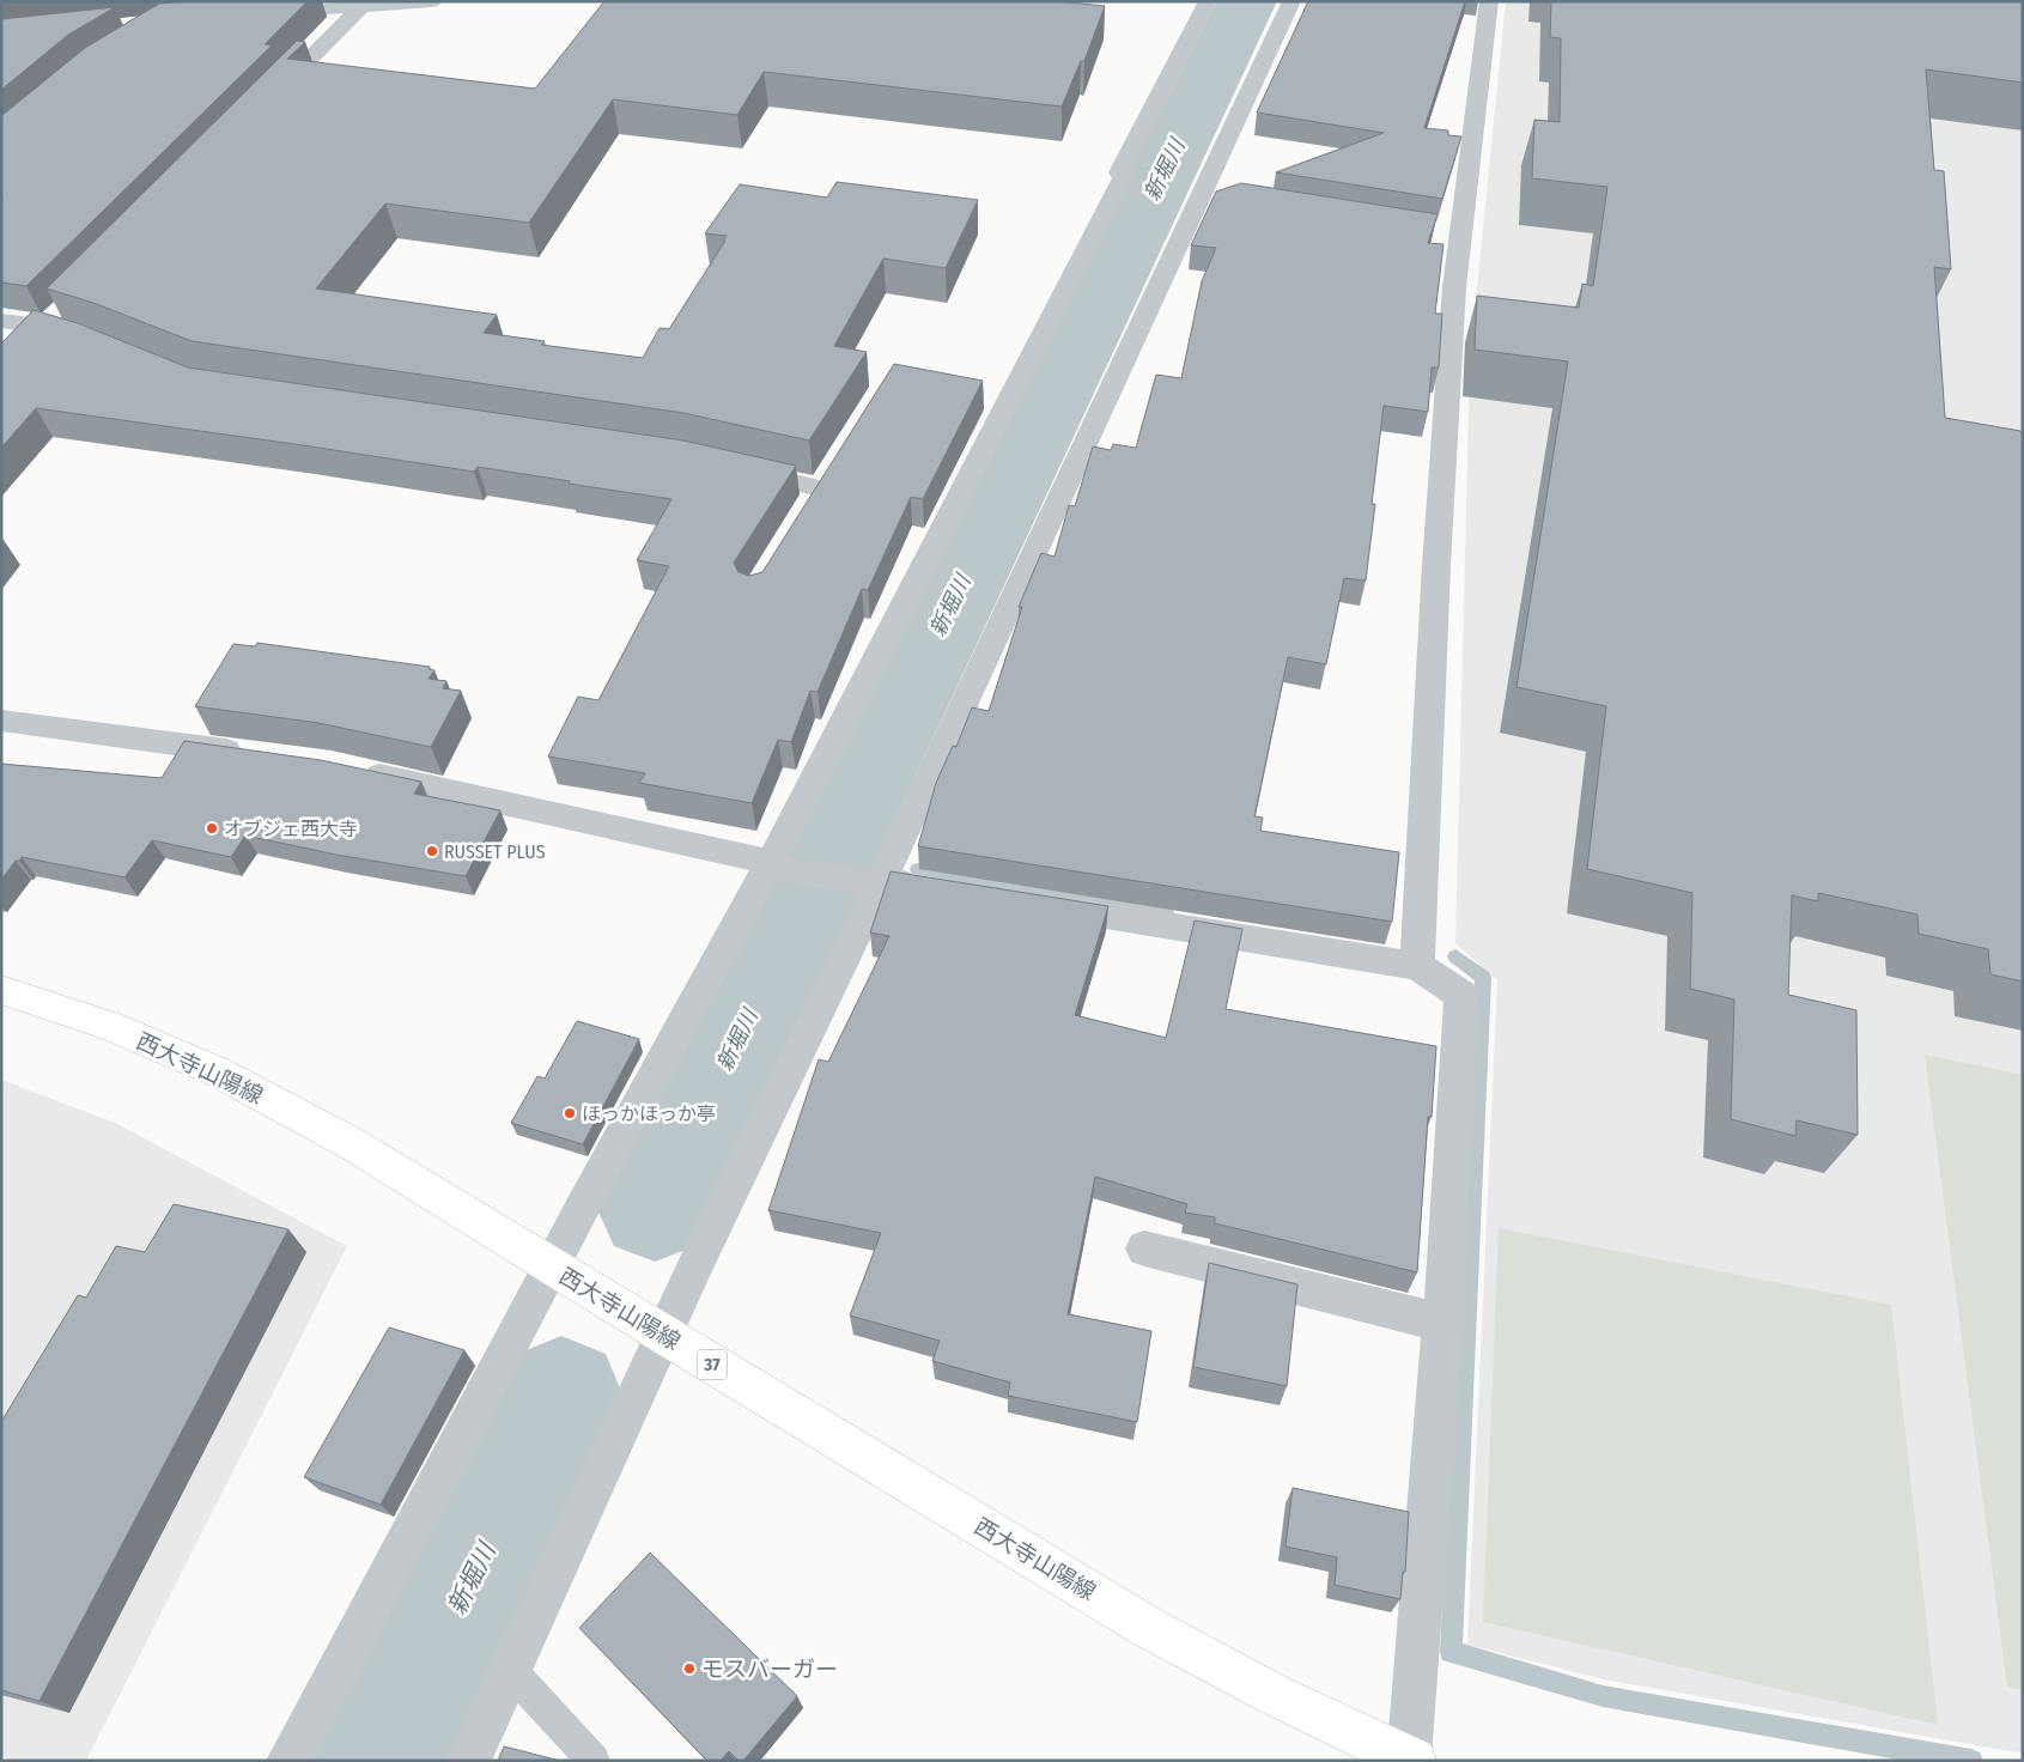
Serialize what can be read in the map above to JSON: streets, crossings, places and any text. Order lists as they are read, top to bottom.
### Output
{
  "streets": {
    "main road": ["西大寺山陽線", "37"]
  },
  "water": ["新堀川"],
  "places": [
    "オブジェ西大寺",
    "RUSSET PLUS",
    "ほっかほっか亭",
    "モスバーガー"
  ]
}
